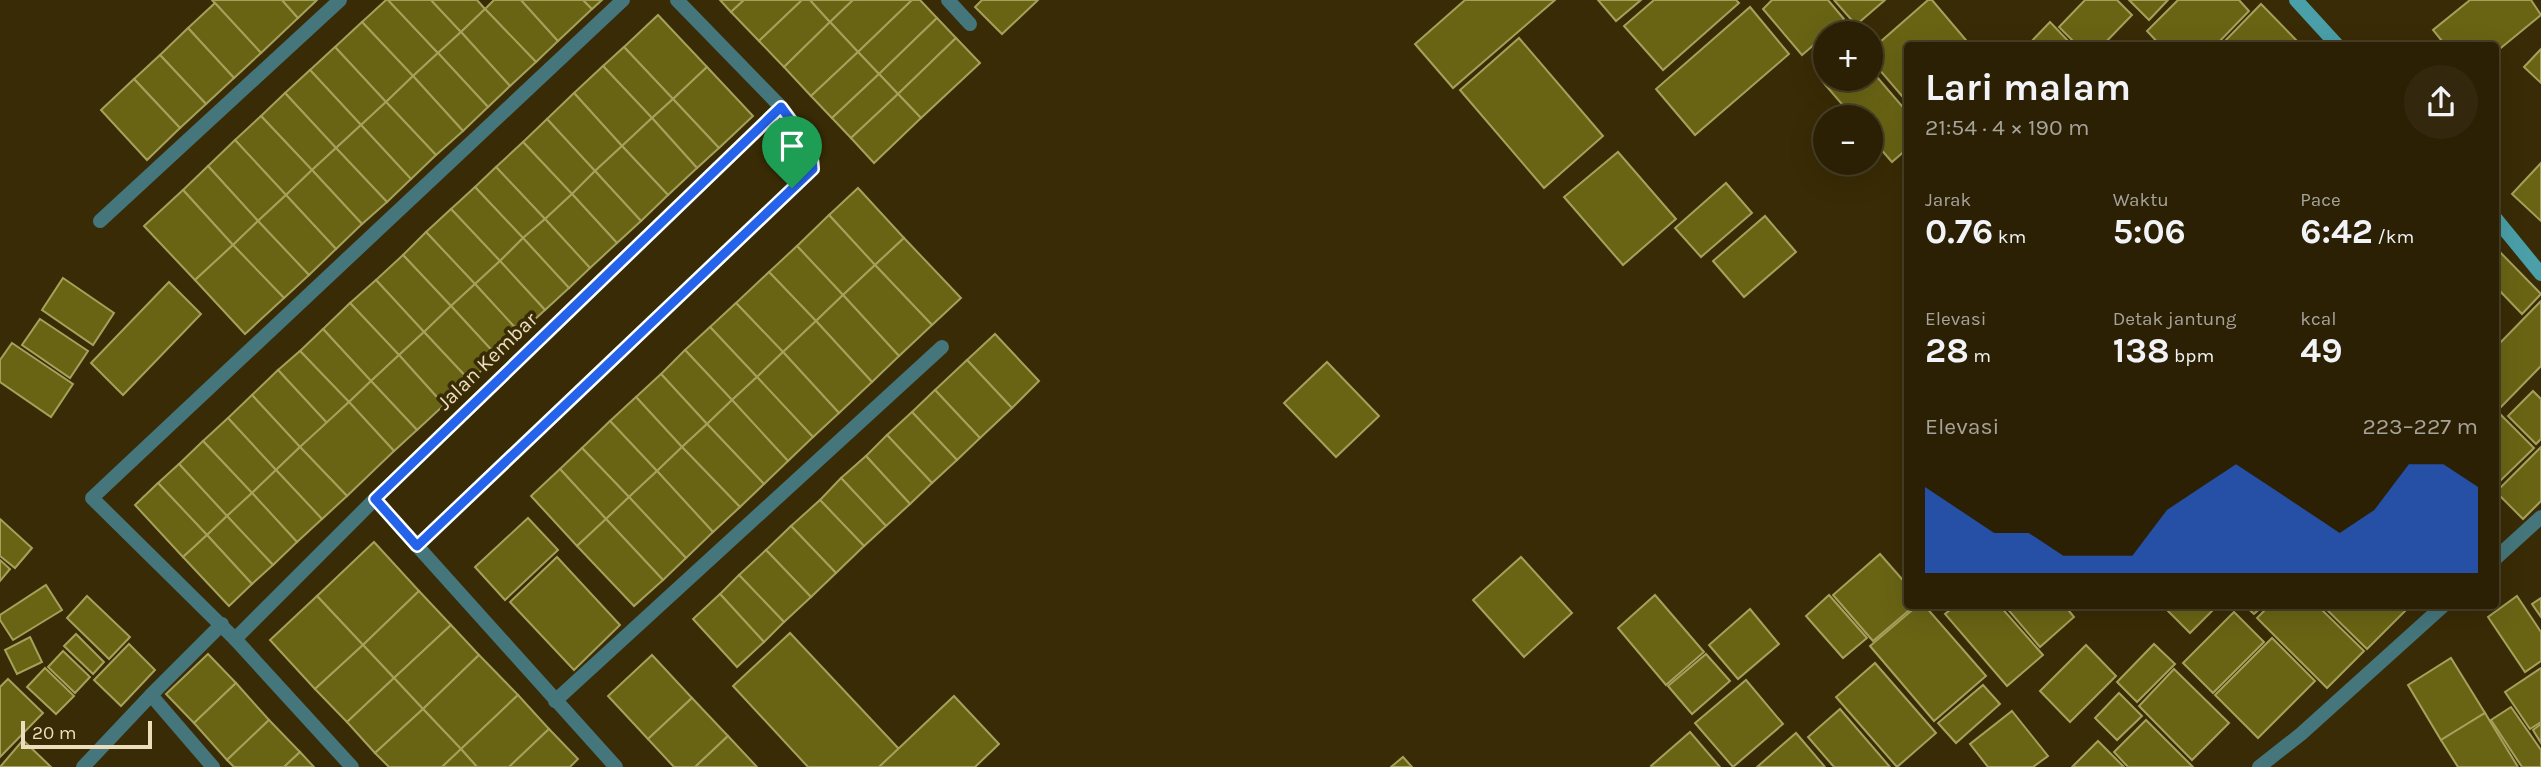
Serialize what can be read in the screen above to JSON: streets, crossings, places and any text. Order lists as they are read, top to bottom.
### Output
{
  "streets": {
    "street": ["Jalan Kembar"]
  },
  "scale_bar": "20 m",
  "page": {
    "map_buttons": ["+", "−"],
    "heading": ["Lari malam", "21:54 · 4 × 190 m"],
    "stats": [
      ["Jarak", "0.76 km"],
      ["Waktu", "5:06"],
      ["Pace", "6:42 /km"],
      ["Elevasi", "28 m"],
      ["Detak jantung", "138 bpm"],
      ["kcal", "49"]
    ],
    "chart": ["Elevasi", "223–227 m"],
    "scale": "20 m"
  }
}
